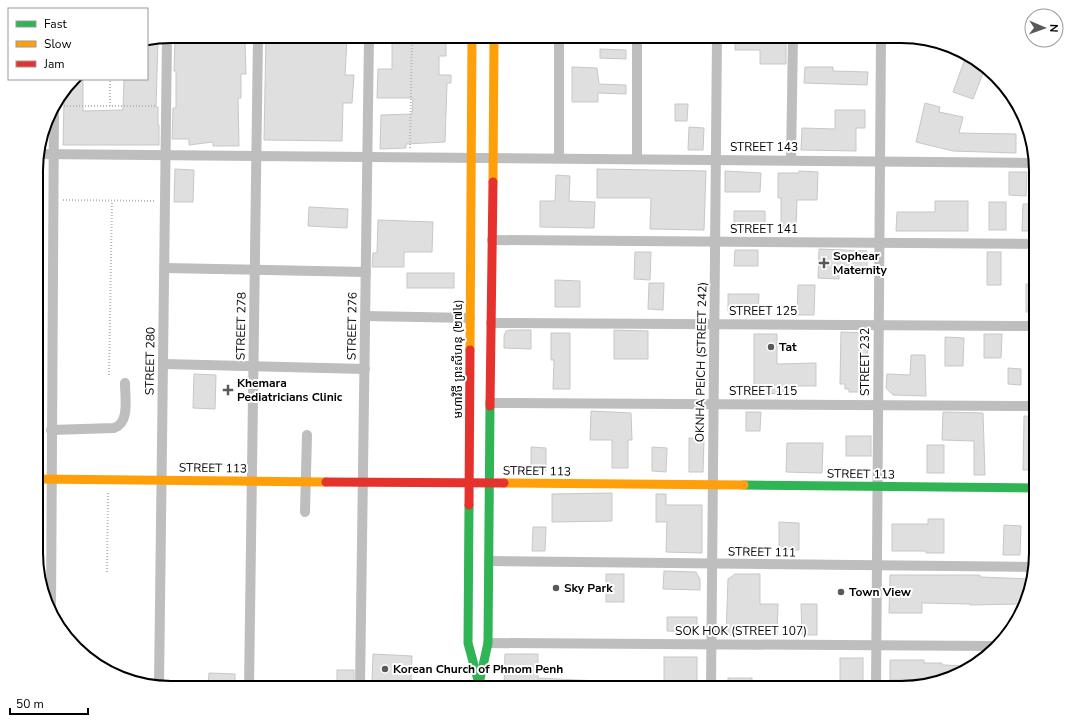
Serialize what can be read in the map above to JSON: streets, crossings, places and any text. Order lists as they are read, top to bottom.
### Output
{
  "streets": {
    "main road": ["មហាវិថី ព្រះសីហនុ (២៧៤)", "STREET 113"],
    "street": [
      "STREET 143",
      "STREET 141",
      "STREET 125",
      "STREET 278",
      "STREET 276",
      "STREET 280",
      "OKNHA PEICH (STREET 242)",
      "STREET 232",
      "STREET 115",
      "STREET 111",
      "SOK HOK (STREET 107)"
    ]
  },
  "crossings": [
    ["STREET 143", "STREET 278"],
    ["STREET 143", "STREET 276"],
    ["STREET 143", "មហាវិថី ព្រះសីហនុ (២៧៤)"],
    ["STREET 143", "STREET 280"],
    ["STREET 143", "OKNHA PEICH (STREET 242)"],
    ["STREET 143", "STREET 232"],
    ["STREET 141", "មហាវិថី ព្រះសីហនុ (២៧៤)"],
    ["STREET 141", "OKNHA PEICH (STREET 242)"],
    ["STREET 141", "STREET 232"],
    ["STREET 125", "មហាវិថី ព្រះសីហនុ (២៧៤)"],
    ["STREET 125", "OKNHA PEICH (STREET 242)"],
    ["STREET 125", "STREET 232"],
    ["STREET 278", "STREET 113"],
    ["STREET 276", "STREET 113"],
    ["មហាវិថី ព្រះសីហនុ (២៧៤)", "STREET 115"],
    ["មហាវិថី ព្រះសីហនុ (២៧៤)", "STREET 113"],
    ["មហាវិថី ព្រះសីហនុ (២៧៤)", "STREET 111"],
    ["មហាវិថី ព្រះសីហនុ (២៧៤)", "SOK HOK (STREET 107)"],
    ["STREET 280", "STREET 113"],
    ["OKNHA PEICH (STREET 242)", "STREET 115"],
    ["OKNHA PEICH (STREET 242)", "STREET 113"],
    ["OKNHA PEICH (STREET 242)", "STREET 111"],
    ["OKNHA PEICH (STREET 242)", "SOK HOK (STREET 107)"],
    ["STREET 232", "STREET 115"],
    ["STREET 232", "STREET 113"],
    ["STREET 232", "STREET 111"],
    ["STREET 232", "SOK HOK (STREET 107)"]
  ],
  "places": {
    "health": ["Sophear Maternity", "Khemara Pediatricians Clinic"],
    "other": [
      "Tat",
      "Sky Park",
      "Town View",
      "Korean Church of Phnom Penh"
    ]
  },
  "legend": ["Fast", "Slow", "Jam"],
  "scale_bar": "50 m",
  "north": "right"
}
